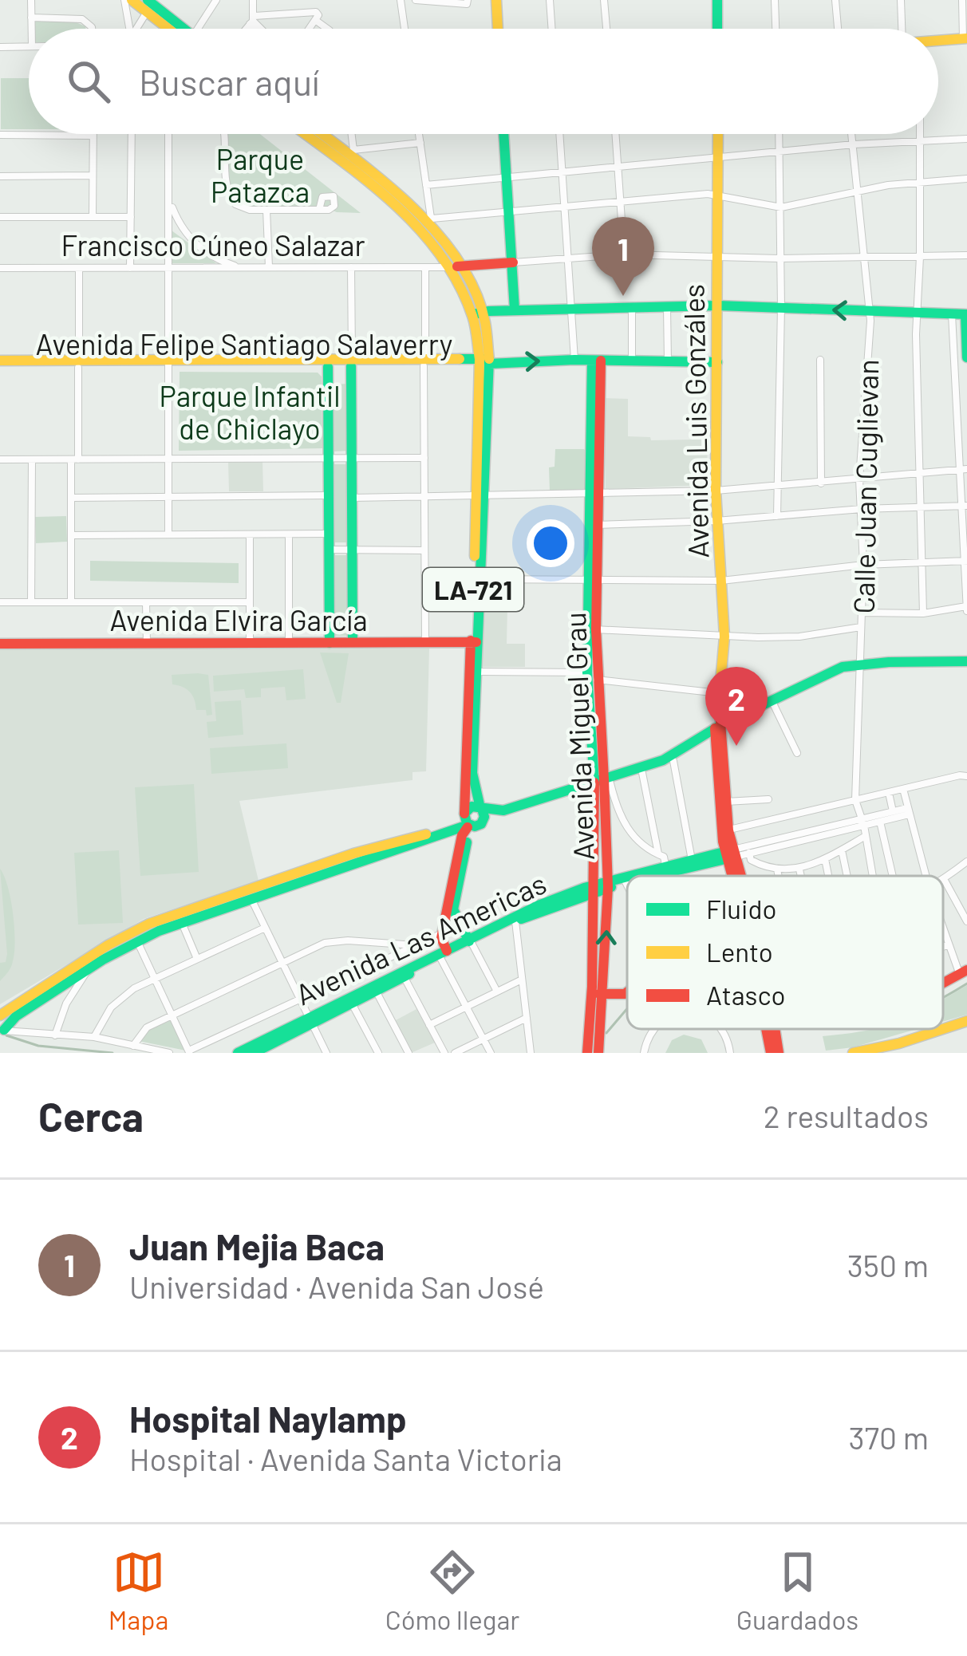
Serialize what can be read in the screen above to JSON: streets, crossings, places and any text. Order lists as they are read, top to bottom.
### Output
{
  "streets": {
    "main road": [
      "Avenida Felipe Santiago Salaverry",
      "Avenida Luis Gonzáles",
      "LA-721",
      "Avenida Elvira García",
      "Avenida Miguel Grau",
      "Avenida Las Americas"
    ],
    "street": ["Francisco Cúneo Salazar", "Calle Juan Cuglievan"]
  },
  "crossings": [
    ["Francisco Cúneo Salazar", "LA-721"],
    ["Avenida Felipe Santiago Salaverry", "Avenida Luis Gonzáles"],
    ["Avenida Felipe Santiago Salaverry", "LA-721"],
    ["Avenida Felipe Santiago Salaverry", "Avenida Miguel Grau"],
    ["Avenida Luis Gonzáles", "Avenida Las Americas"],
    ["LA-721", "Avenida Elvira García"],
    ["Avenida Miguel Grau", "Avenida Las Americas"]
  ],
  "parks": ["Parque Patazca", "Parque Infantil de Chiclayo"],
  "legend": ["Fluido", "Lento", "Atasco"],
  "page": {
    "search": "Buscar aquí",
    "pins": ["1", "2"],
    "heading": ["Cerca", "2 resultados"],
    "list": [
      {
        "mark": "1",
        "name": "Juan Mejia Baca",
        "note": "Universidad · Avenida San José",
        "value": "350 m"
      },
      {
        "mark": "2",
        "name": "Hospital Naylamp",
        "note": "Hospital · Avenida Santa Victoria",
        "value": "370 m"
      }
    ],
    "nav": ["Mapa", "Cómo llegar", "Guardados"]
  }
}
